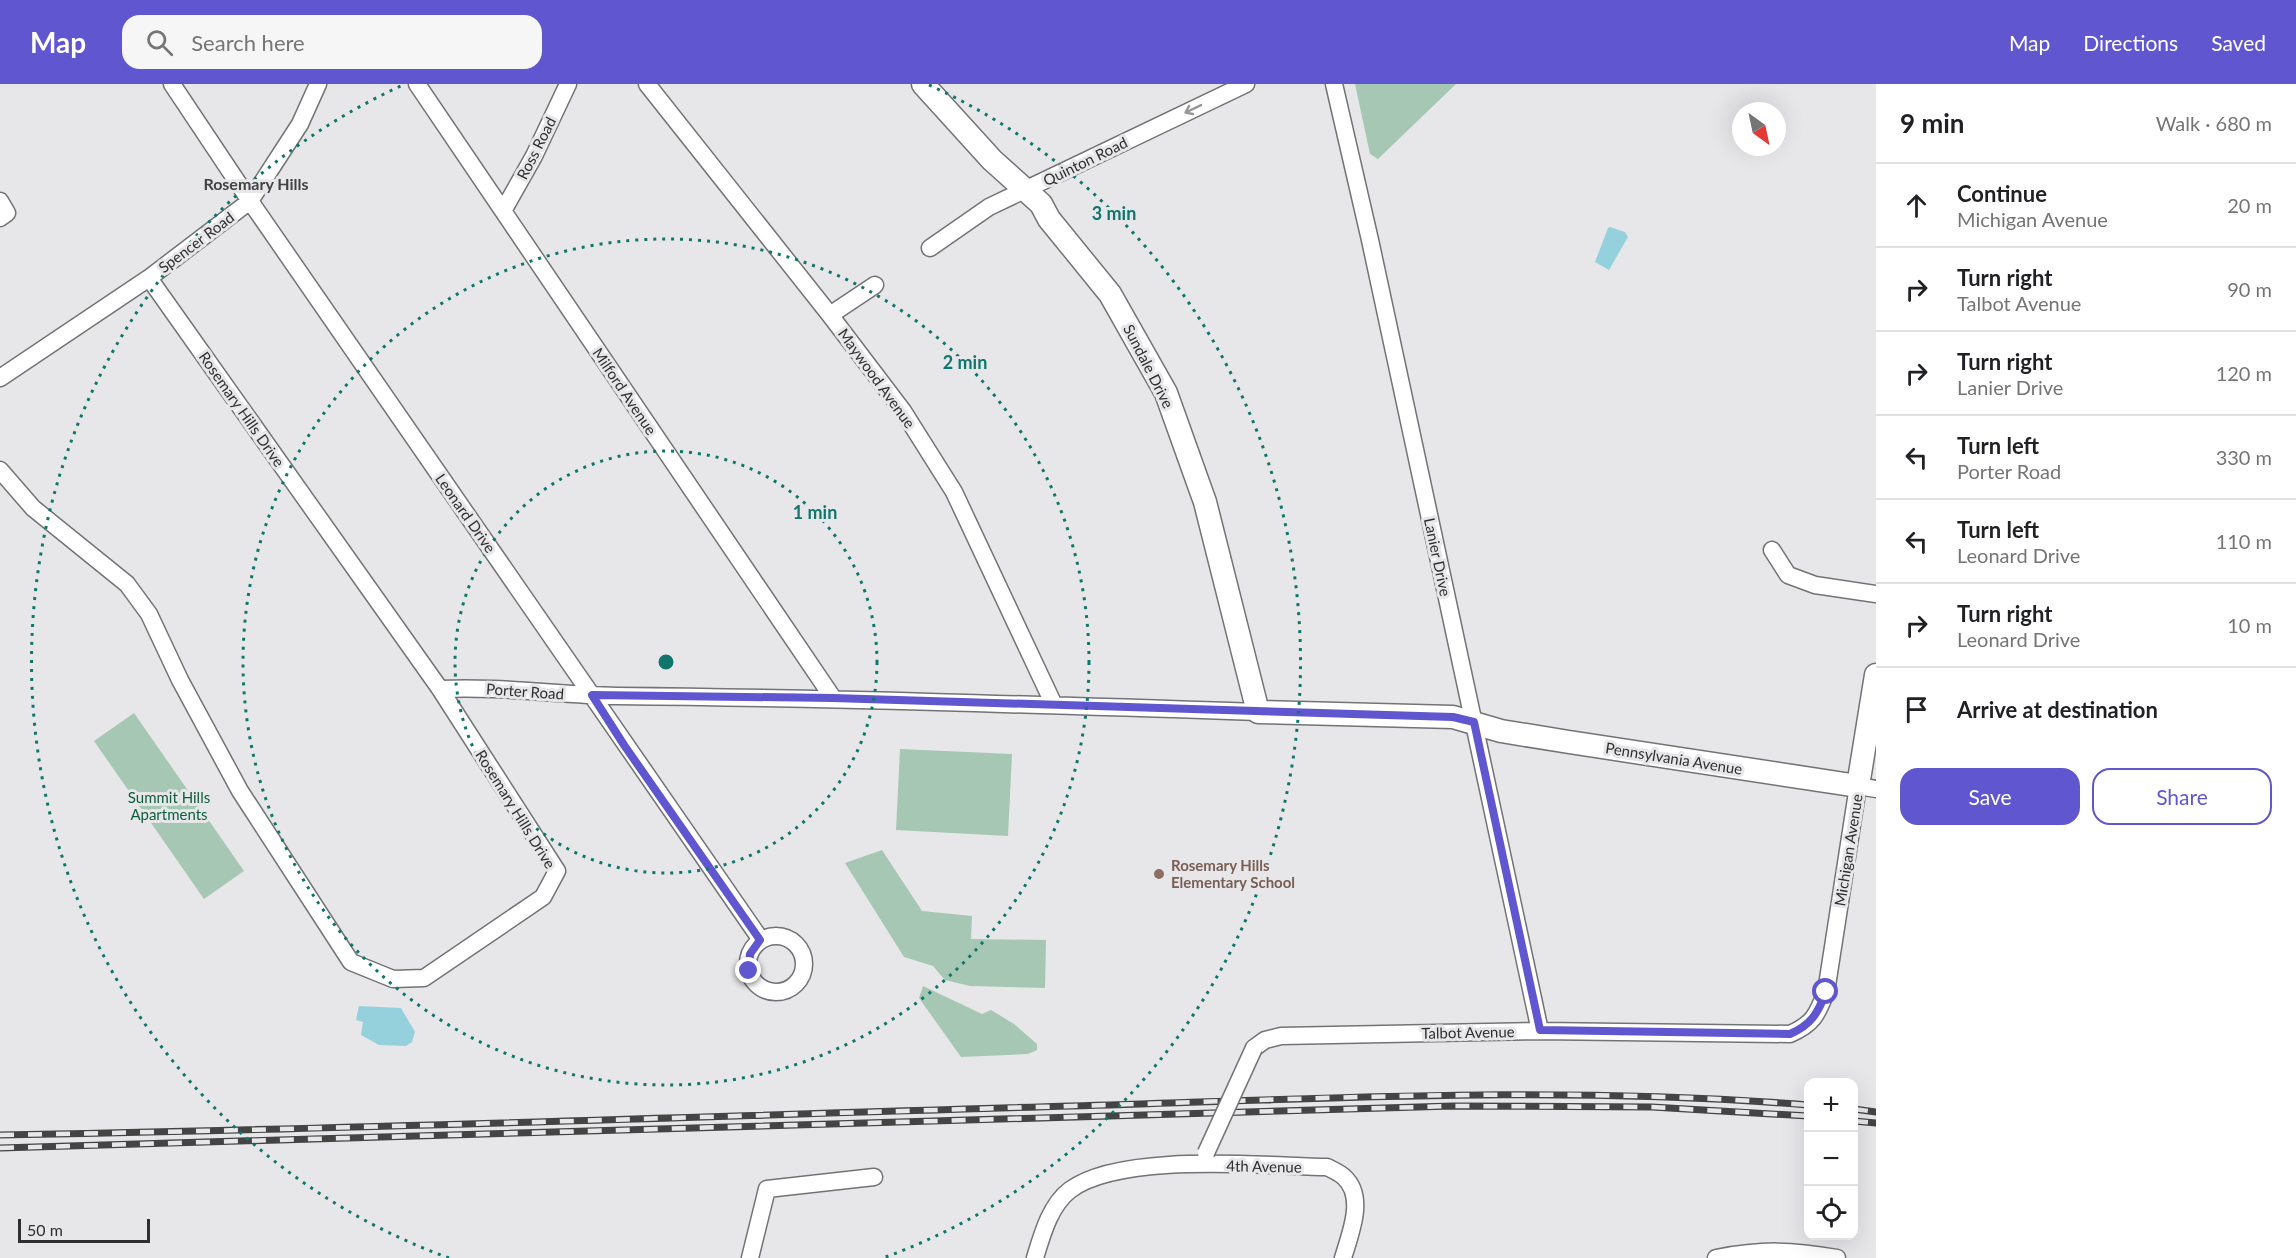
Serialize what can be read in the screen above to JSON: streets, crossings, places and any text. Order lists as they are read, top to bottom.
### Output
{
  "streets": {
    "street": [
      "Ross Road",
      "Quinton Road",
      "Spencer Road",
      "Sundale Drive",
      "Maywood Avenue",
      "Milford Avenue",
      "Rosemary Hills Drive",
      "Leonard Drive",
      "Lanier Drive",
      "Porter Road",
      "Pennsylvania Avenue",
      "Michigan Avenue",
      "Talbot Avenue",
      "4th Avenue"
    ]
  },
  "crossings": [
    ["Ross Road", "Milford Avenue"],
    ["Quinton Road", "Sundale Drive"],
    ["Spencer Road", "Rosemary Hills Drive"],
    ["Spencer Road", "Leonard Drive"],
    ["Sundale Drive", "Porter Road"],
    ["Maywood Avenue", "Porter Road"],
    ["Milford Avenue", "Porter Road"],
    ["Rosemary Hills Drive", "Porter Road"],
    ["Leonard Drive", "Porter Road"],
    ["Lanier Drive", "Porter Road"],
    ["Lanier Drive", "Pennsylvania Avenue"],
    ["Lanier Drive", "Talbot Avenue"],
    ["Porter Road", "Pennsylvania Avenue"],
    ["Pennsylvania Avenue", "Michigan Avenue"],
    ["Michigan Avenue", "Talbot Avenue"],
    ["Talbot Avenue", "4th Avenue"]
  ],
  "one_way": ["Quinton Road"],
  "districts": ["Rosemary Hills"],
  "parks": ["Summit Hills Apartments"],
  "places": ["Rosemary Hills Elementary School"],
  "scale_bar": "50 m",
  "north": "bottom right",
  "page": {
    "header": "Map",
    "search": "Search here",
    "nav": ["Map", "Directions", "Saved"],
    "heading": ["9 min", "Walk · 680 m"],
    "list": [
      ["Continue", "Michigan Avenue", "20 m"],
      ["Turn right", "Talbot Avenue", "90 m"],
      ["Turn right", "Lanier Drive", "120 m"],
      ["Turn left", "Porter Road", "330 m"],
      ["Turn left", "Leonard Drive", "110 m"],
      ["Turn right", "Leonard Drive", "10 m"],
      "Arrive at destination"
    ],
    "buttons": ["Save", "Share"],
    "map_buttons": ["+", "−"],
    "scale": "50 m"
  },
  "rings": ["3 min", "2 min", "1 min"]
}
